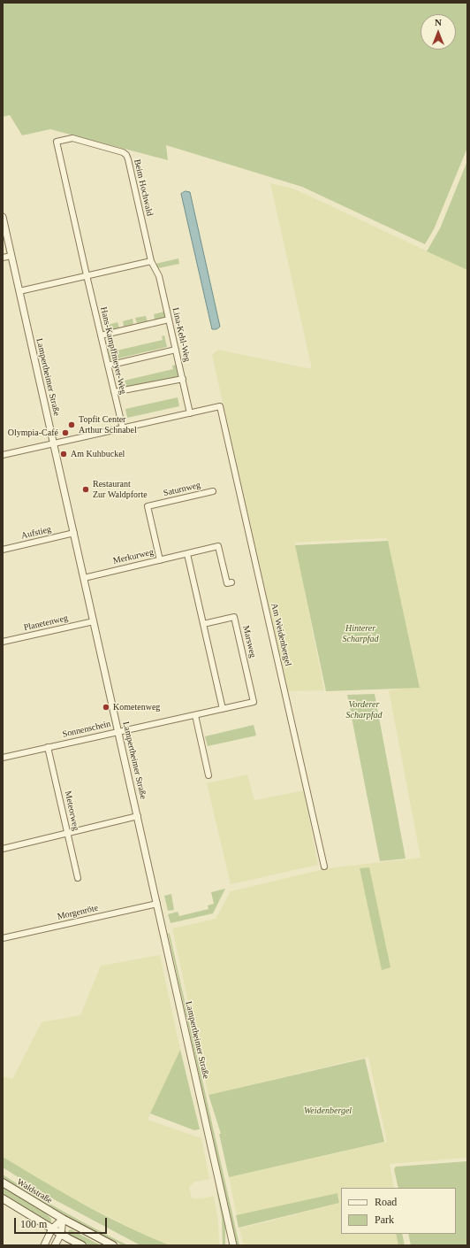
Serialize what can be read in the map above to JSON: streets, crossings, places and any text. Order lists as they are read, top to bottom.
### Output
{
  "streets": {
    "main road": ["Waldstraße"],
    "street": [
      "Beim Hochwald",
      "Lina-Kehl-Weg",
      "Hans-Kampffmeyer-Weg",
      "Lampertheimer Straße",
      "Saturnweg",
      "Aufstieg",
      "Merkurweg",
      "Planetenweg",
      "Am Weidenbergel",
      "Marsweg",
      "Sonnenschein",
      "Meteorweg",
      "Morgenröte"
    ]
  },
  "crossings": [
    ["Beim Hochwald", "Lina-Kehl-Weg"],
    ["Beim Hochwald", "Hans-Kampffmeyer-Weg"],
    ["Lina-Kehl-Weg", "Am Weidenbergel"],
    ["Lampertheimer Straße", "Aufstieg"],
    ["Lampertheimer Straße", "Merkurweg"],
    ["Lampertheimer Straße", "Planetenweg"],
    ["Lampertheimer Straße", "Sonnenschein"],
    ["Lampertheimer Straße", "Morgenröte"],
    ["Saturnweg", "Merkurweg"],
    ["Marsweg", "Sonnenschein"],
    ["Sonnenschein", "Meteorweg"]
  ],
  "parks": ["Hinterer Scharpfad", "Vorderer Scharpfad", "Weidenbergel"],
  "places": [
    "Topfit Center Arthur Schnabel",
    "Olympia-Café",
    "Am Kuhbuckel",
    "Restaurant Zur Waldpforte",
    "Kometenweg"
  ],
  "legend": ["Road", "Park"],
  "scale_bar": "100 m",
  "north": "top"
}
